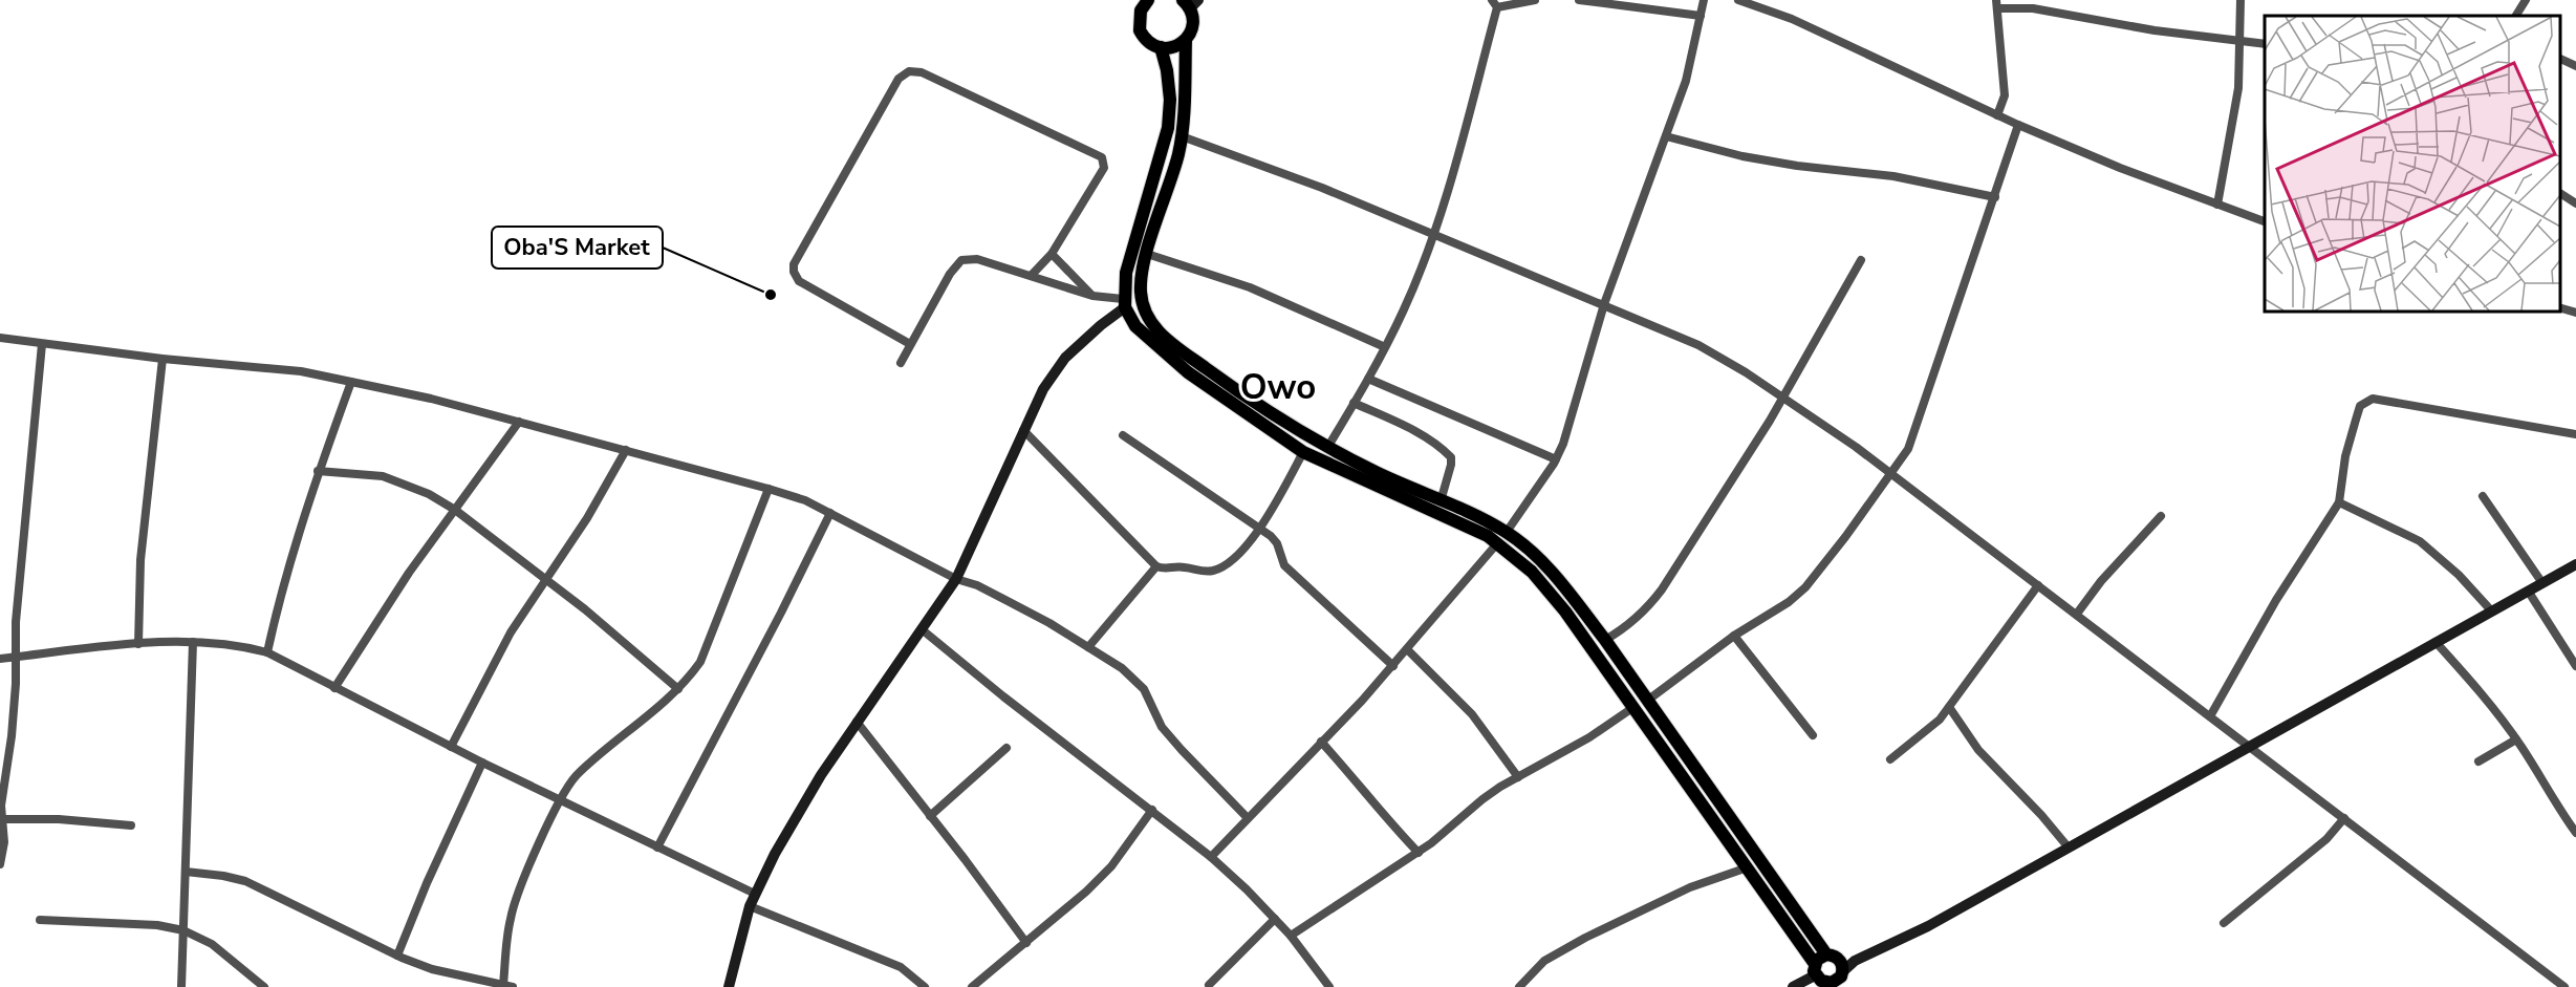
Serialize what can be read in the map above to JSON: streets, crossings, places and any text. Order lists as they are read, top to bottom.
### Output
{
  "districts": ["Owo"],
  "places": ["Oba'S Market"]
}
